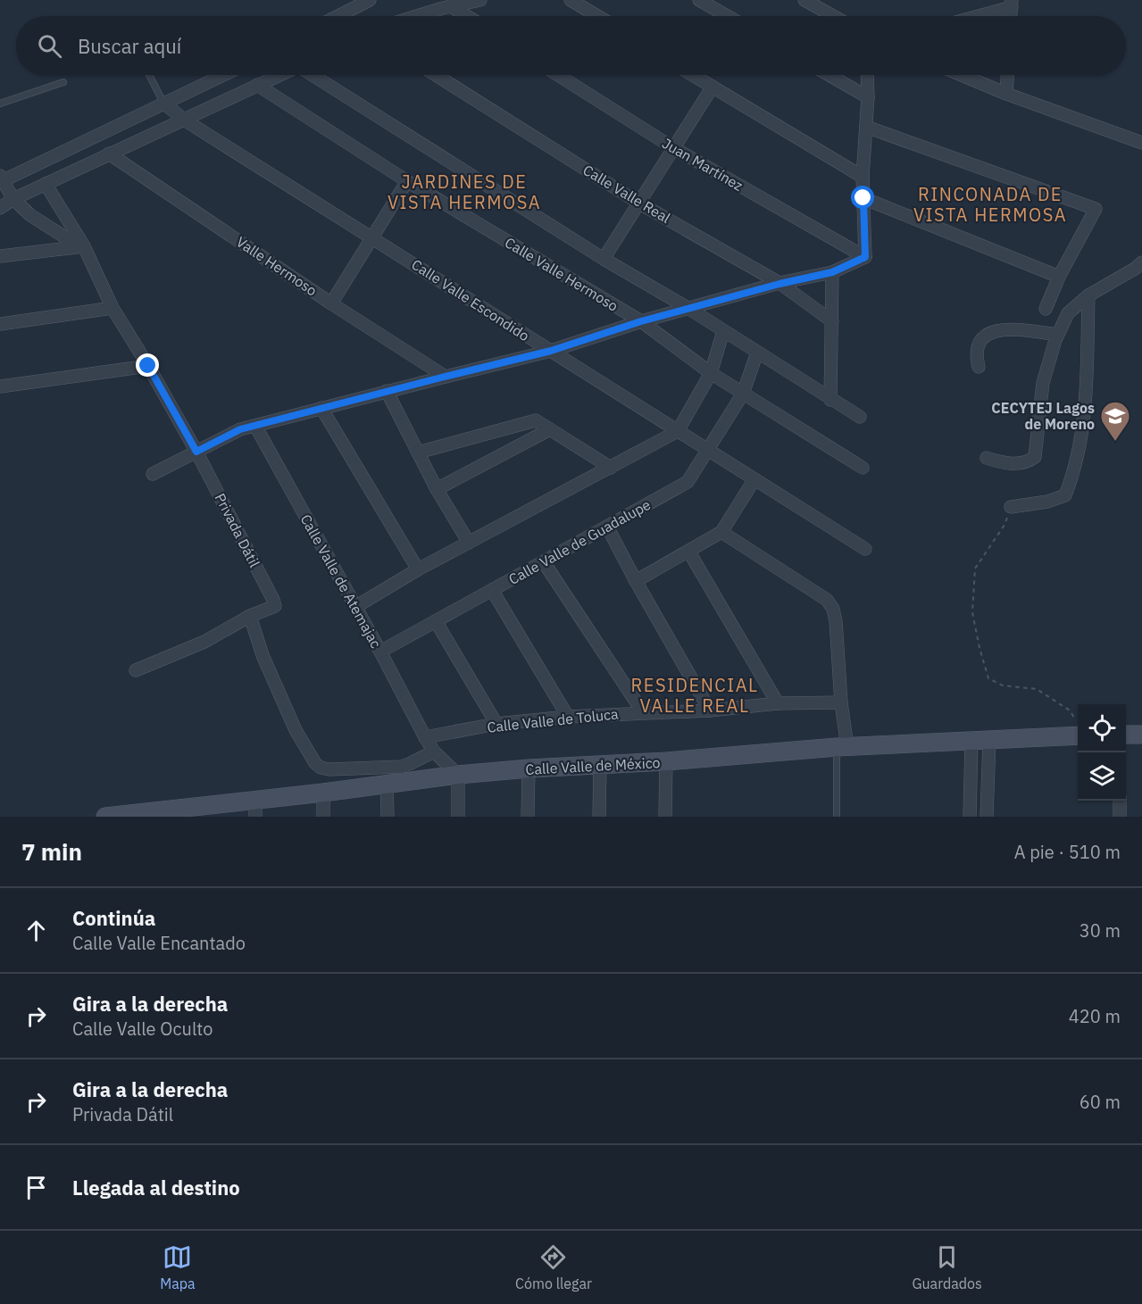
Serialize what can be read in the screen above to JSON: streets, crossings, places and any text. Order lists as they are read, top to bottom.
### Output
{
  "streets": {
    "street": [
      "Juan Martínez",
      "Calle Valle Real",
      "Valle Hermoso",
      "Calle Valle Hermoso",
      "Calle Valle Escondido",
      "Privada Dátil",
      "Calle Valle de Guadalupe",
      "Calle Valle de Atemajac",
      "Calle Valle de Toluca",
      "Calle Valle de México"
    ]
  },
  "crossings": [
    ["Calle Valle Hermoso", "Calle Valle de Guadalupe"],
    ["Calle Valle Escondido", "Calle Valle de Guadalupe"],
    ["Calle Valle de Guadalupe", "Calle Valle de Atemajac"],
    ["Calle Valle de Atemajac", "Calle Valle de Toluca"],
    ["Calle Valle de Atemajac", "Calle Valle de México"]
  ],
  "districts": ["JARDINES DE VISTA HERMOSA", "RINCONADA DE VISTA HERMOSA", "RESIDENCIAL VALLE REAL"],
  "places": {
    "school or university": ["CECYTEJ Lagos de Moreno"]
  },
  "page": {
    "search": "Buscar aquí",
    "heading": ["7 min", "A pie · 510 m"],
    "list": [
      ["Continúa", "Calle Valle Encantado", "30 m"],
      ["Gira a la derecha", "Calle Valle Oculto", "420 m"],
      ["Gira a la derecha", "Privada Dátil", "60 m"],
      "Llegada al destino"
    ],
    "nav": ["Mapa", "Cómo llegar", "Guardados"]
  }
}
